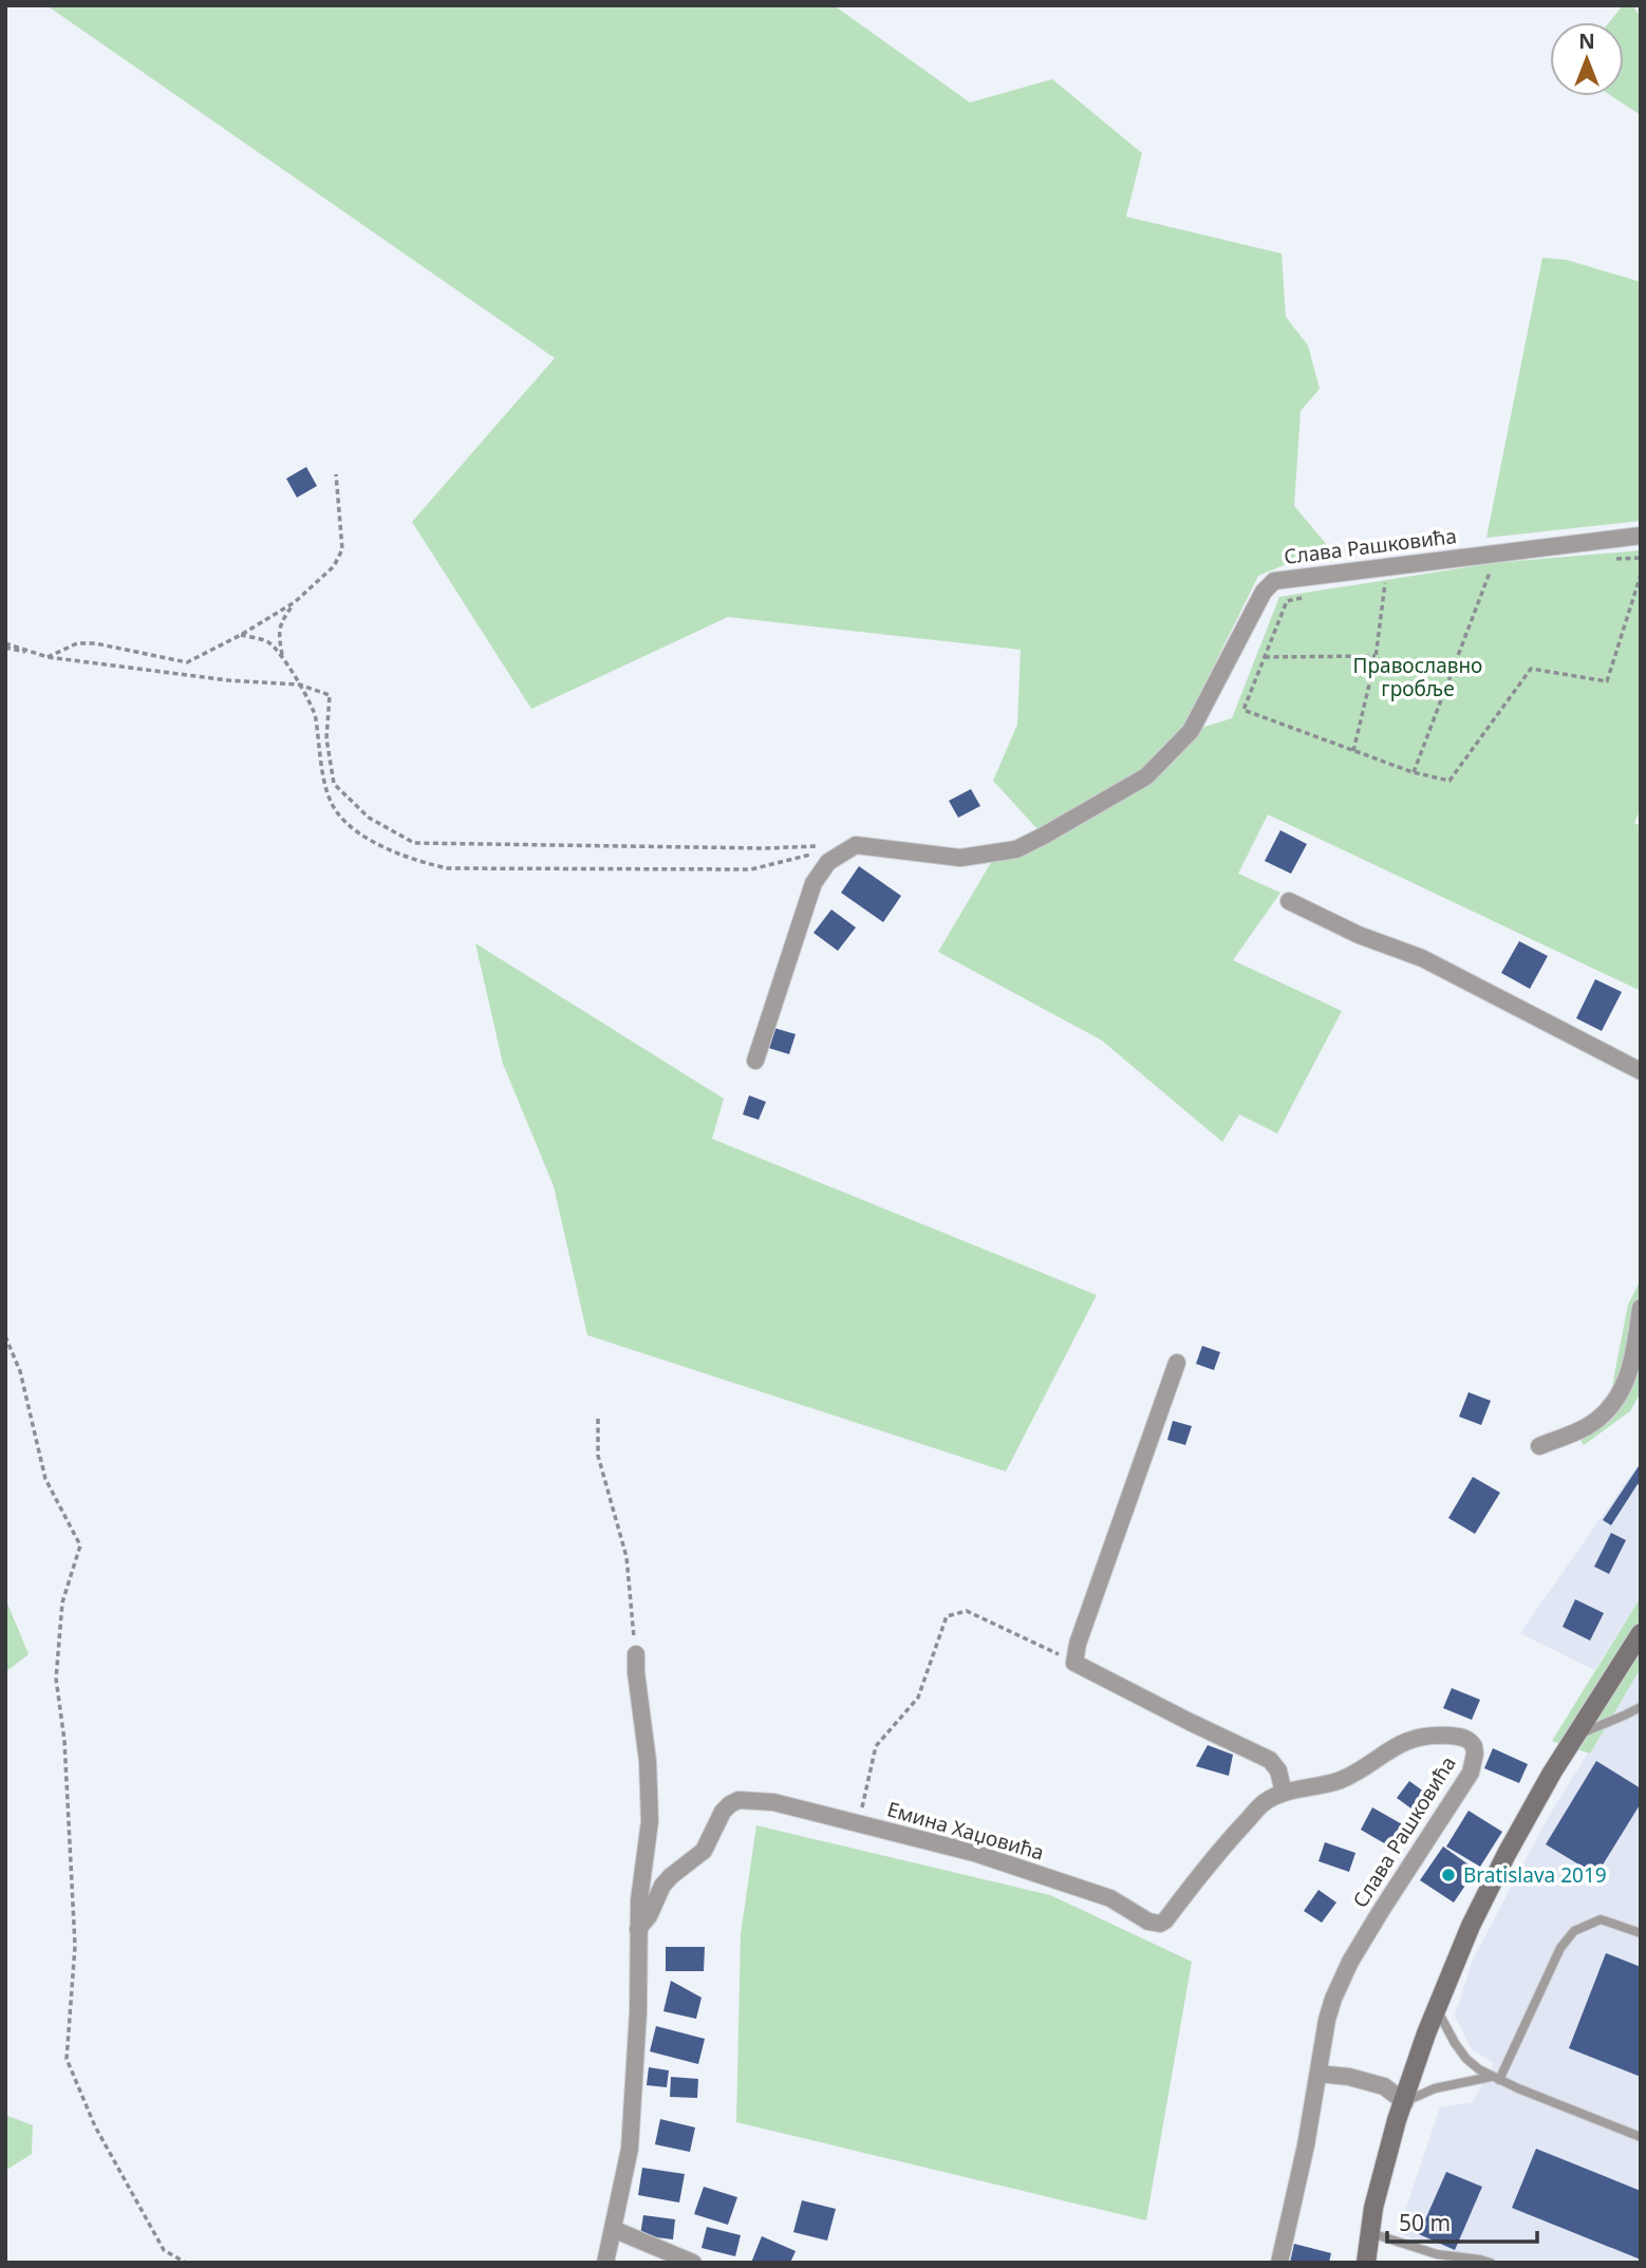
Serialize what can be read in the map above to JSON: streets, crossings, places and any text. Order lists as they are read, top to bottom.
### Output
{
  "streets": {
    "street": ["Слава Рашковића", "Емина Хаџовића"]
  },
  "crossings": [
    ["Слава Рашковића", "Емина Хаџовића"]
  ],
  "parks": ["Православно гробље"],
  "places": ["Bratislava 2019"],
  "scale_bar": "50 m",
  "north": "top"
}
